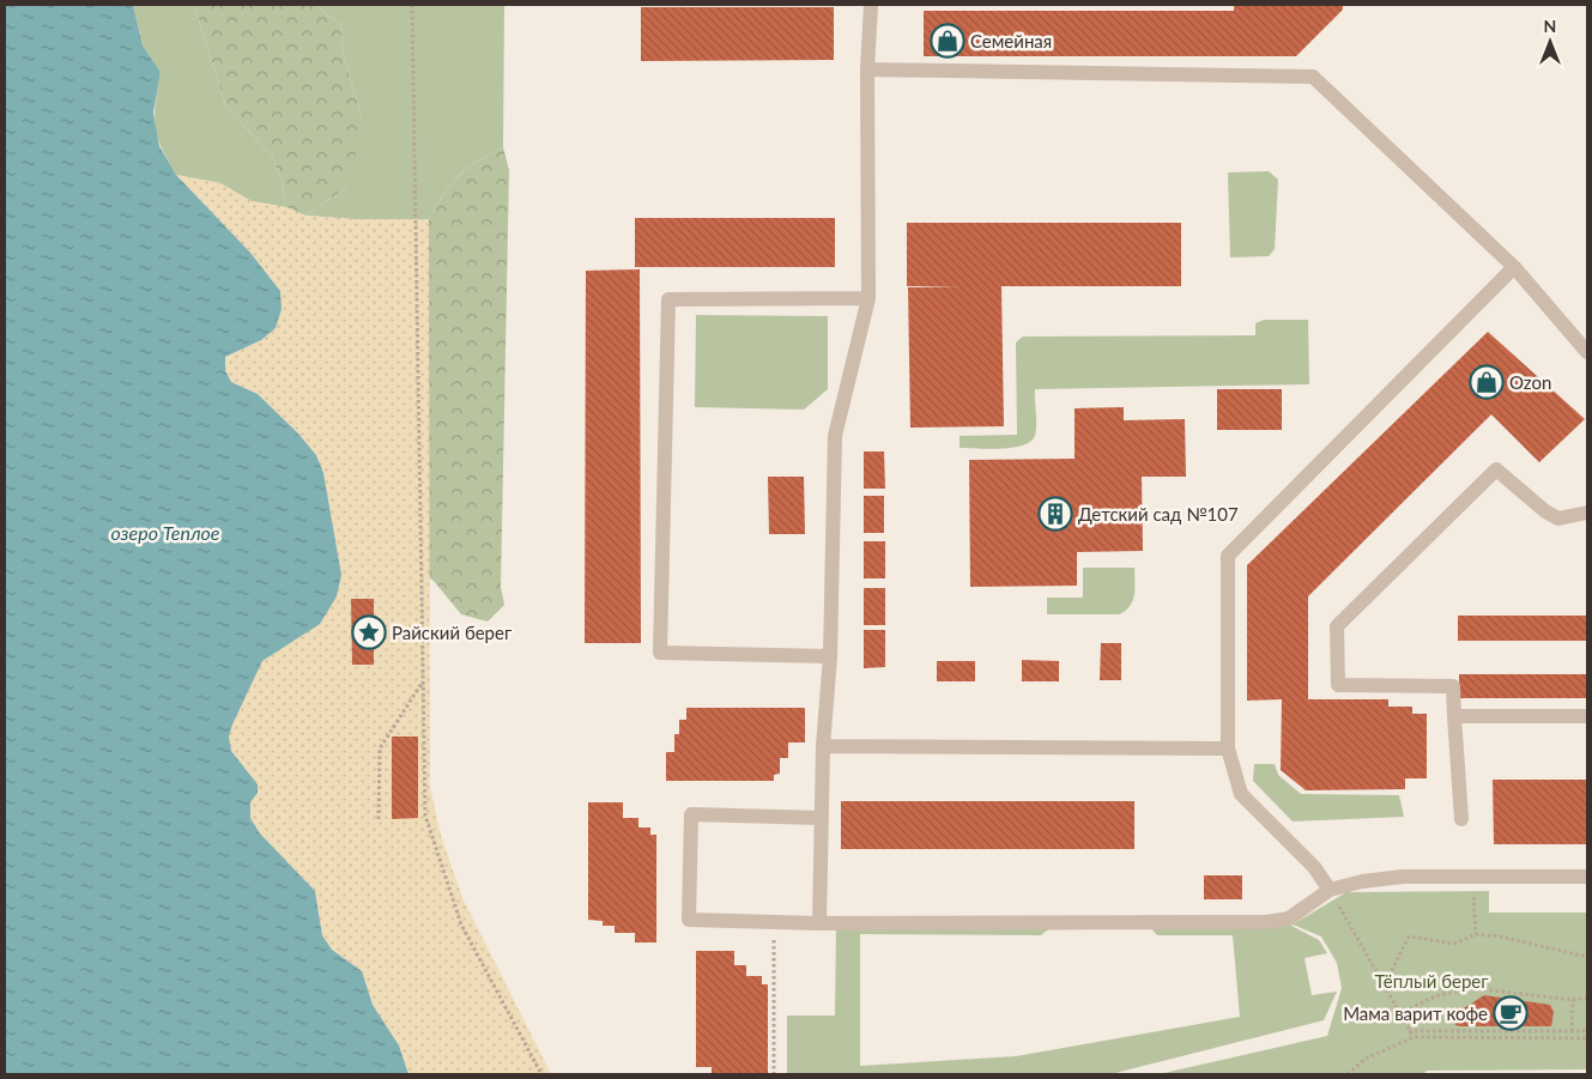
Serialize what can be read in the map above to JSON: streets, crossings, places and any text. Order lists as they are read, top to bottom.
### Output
{
  "water": ["озеро Теплое"],
  "parks": ["Тёплый берег"],
  "places": {
    "shop": ["Семейная", "Ozon"],
    "building": ["Детский сад №107"],
    "place": ["Райский берег"],
    "cafe": ["Мама варит кофе"]
  },
  "north": "top"
}
